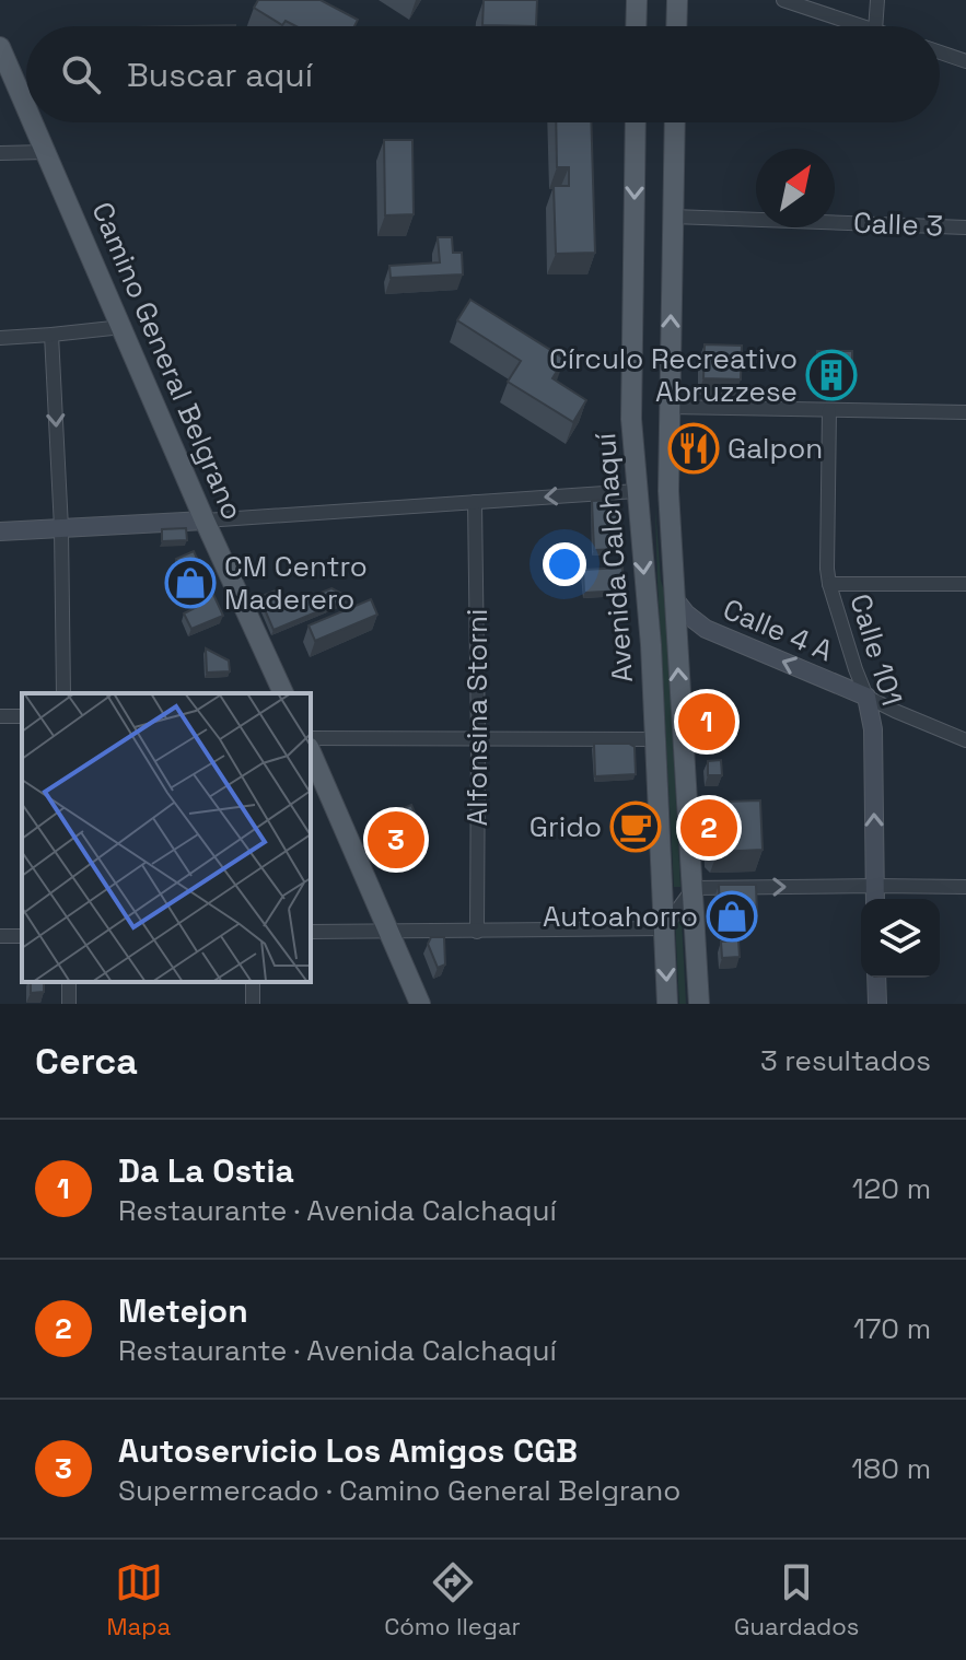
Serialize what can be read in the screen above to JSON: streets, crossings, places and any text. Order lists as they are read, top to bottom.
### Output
{
  "streets": {
    "main road": ["Camino General Belgrano", "Avenida Calchaquí"],
    "street": [
      "Calle 3",
      "Calle 4 A",
      "Calle 101",
      "Alfonsina Storni"
    ]
  },
  "crossings": [
    ["Calle 3", "Avenida Calchaquí"],
    ["Avenida Calchaquí", "Calle 4 A"],
    ["Calle 4 A", "Calle 101"]
  ],
  "one_way": ["Calle 4 A", "Calle 101"],
  "places": {
    "building": ["Círculo Recreativo Abruzzese"],
    "restaurant": ["Galpon"],
    "shop": ["CM Centro Maderero", "Autoahorro"],
    "cafe": ["Grido"]
  },
  "north": "top right",
  "page": {
    "search": "Buscar aquí",
    "pins": ["1", "2", "3"],
    "heading": ["Cerca", "3 resultados"],
    "list": [
      {
        "mark": "1",
        "name": "Da La Ostia",
        "note": "Restaurante · Avenida Calchaquí",
        "value": "120 m"
      },
      {
        "mark": "2",
        "name": "Metejon",
        "note": "Restaurante · Avenida Calchaquí",
        "value": "170 m"
      },
      {
        "mark": "3",
        "name": "Autoservicio Los Amigos CGB",
        "note": "Supermercado · Camino General Belgrano",
        "value": "180 m"
      }
    ],
    "nav": ["Mapa", "Cómo llegar", "Guardados"]
  }
}
